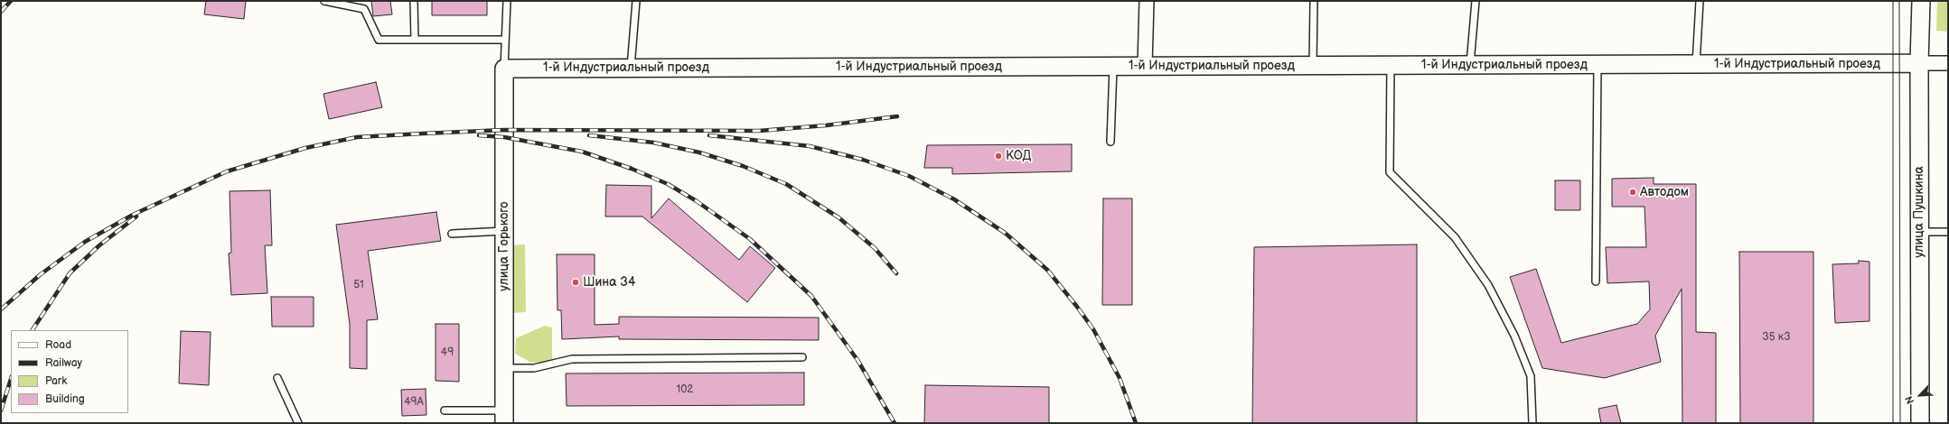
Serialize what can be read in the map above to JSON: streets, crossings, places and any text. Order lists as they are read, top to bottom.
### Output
{
  "streets": {
    "street": ["1-й Индустриальный проезд", "улица Пушкина", "улица Горького"]
  },
  "crossings": [
    ["1-й Индустриальный проезд", "улица Пушкина"],
    ["1-й Индустриальный проезд", "улица Горького"]
  ],
  "places": ["КОД", "Автодом", "Шина 34"],
  "house_numbers": [
    "51",
    "35 к3",
    "49",
    "102",
    "49А"
  ],
  "legend": [
    "Road",
    "Railway",
    "Park",
    "Building"
  ],
  "north": "bottom left"
}
